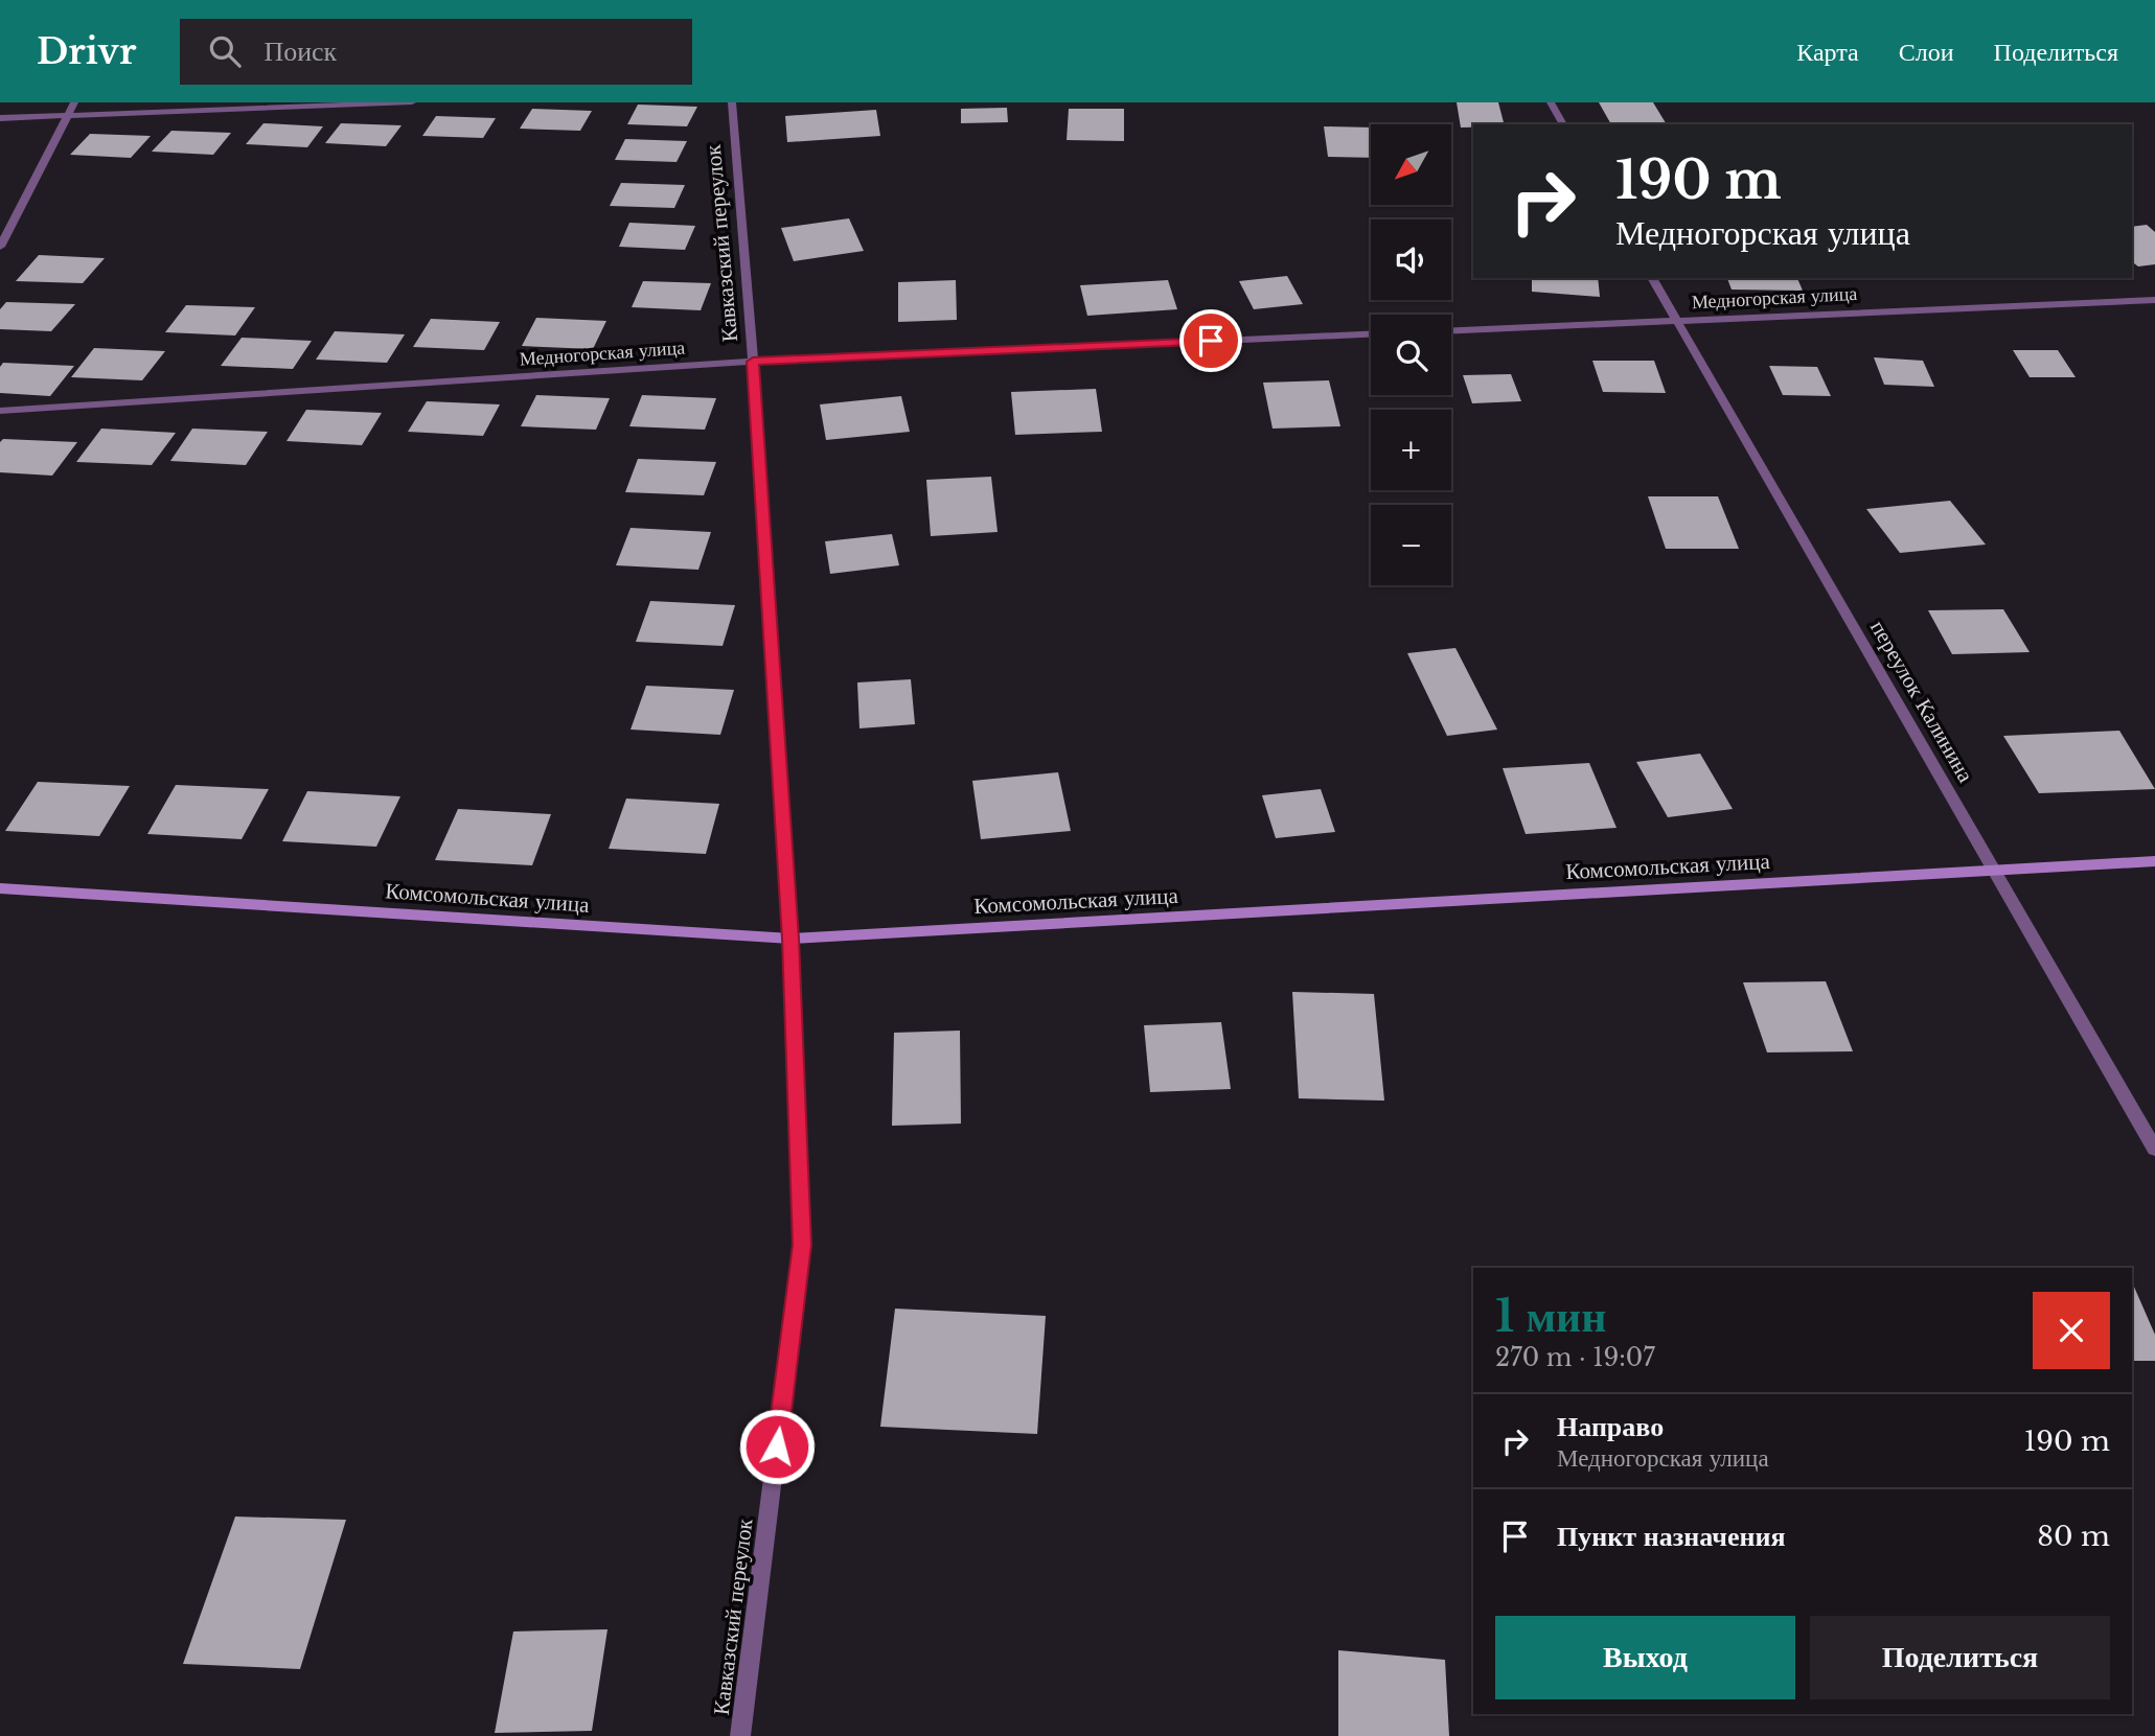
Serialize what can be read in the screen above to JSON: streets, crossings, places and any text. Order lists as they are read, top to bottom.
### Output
{
  "streets": {
    "main road": ["Комсомольская улица"],
    "street": ["Кавказский переулок", "Медногорская улица", "переулок Калинина"]
  },
  "crossings": [
    ["Кавказский переулок", "Медногорская улица"],
    ["Кавказский переулок", "Комсомольская улица"],
    ["Медногорская улица", "переулок Калинина"],
    ["переулок Калинина", "Комсомольская улица"]
  ],
  "north": "bottom left",
  "page": {
    "header": "Drivr",
    "search": "Поиск",
    "nav": ["Карта", "Слои", "Поделиться"],
    "map_buttons": ["+", "−"],
    "turn": ["190 m", "Медногорская улица"],
    "heading": ["1 мин", "270 m · 19:07"],
    "list": [
      {
        "name": "Направо",
        "note": "Медногорская улица",
        "value": "190 m"
      },
      {
        "name": "Пункт назначения",
        "value": "80 m"
      }
    ],
    "buttons": ["Выход", "Поделиться"]
  }
}
